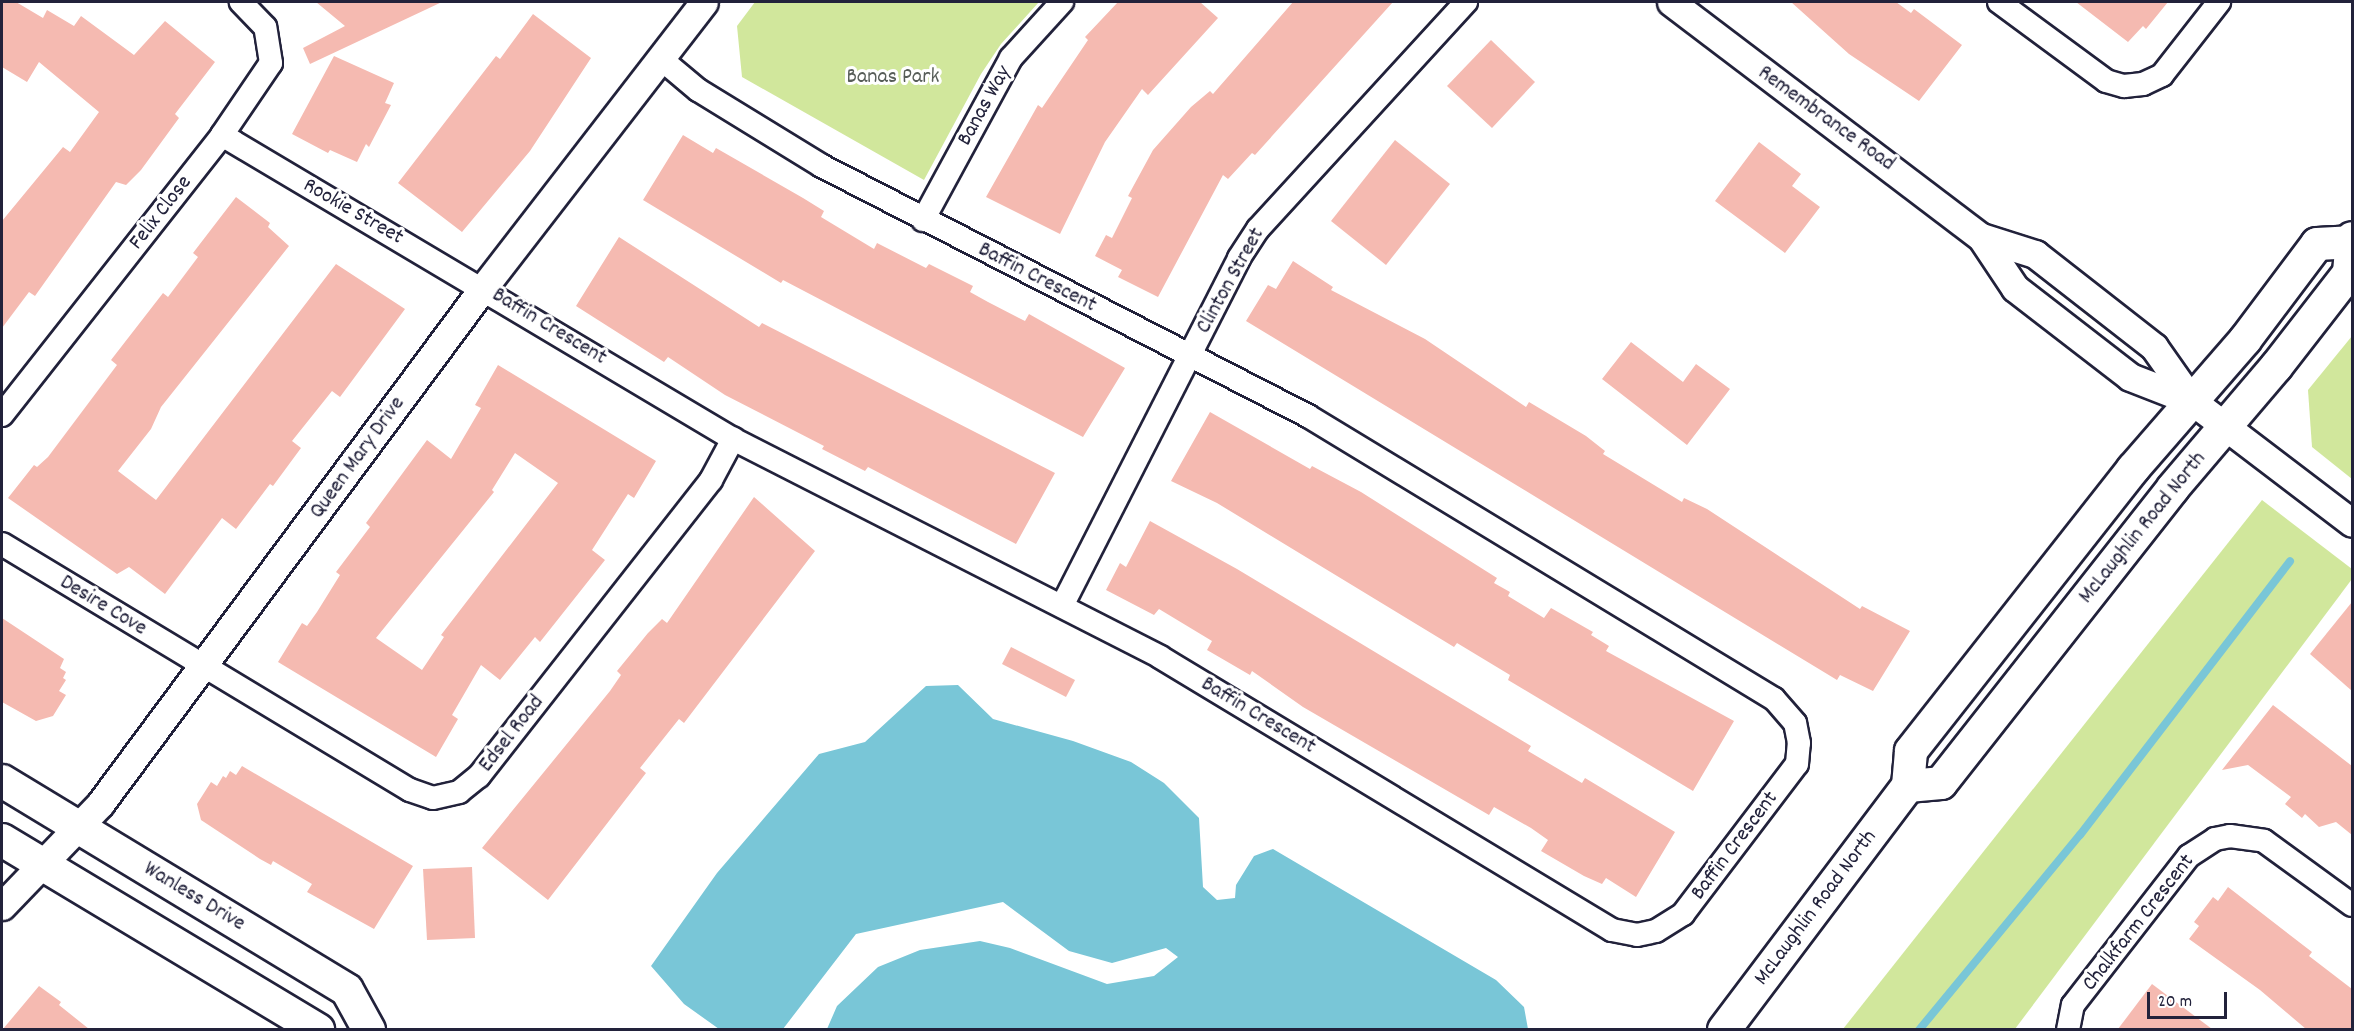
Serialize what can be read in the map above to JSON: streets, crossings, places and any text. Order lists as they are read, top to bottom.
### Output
{
  "streets": {
    "main road": ["McLaughlin Road North", "Wanless Drive"],
    "street": [
      "Banas Way",
      "Remembrance Road",
      "Rookie Street",
      "Felix Close",
      "Baffin Crescent",
      "Clinton Street",
      "Queen Mary Drive",
      "Desire Cove",
      "Edsel Road",
      "Chalkfarm Crescent"
    ]
  },
  "crossings": [
    ["Banas Way", "Baffin Crescent"],
    ["Remembrance Road", "McLaughlin Road North"],
    ["Rookie Street", "Felix Close"],
    ["Rookie Street", "Baffin Crescent"],
    ["Rookie Street", "Queen Mary Drive"],
    ["Baffin Crescent", "Clinton Street"],
    ["Baffin Crescent", "Queen Mary Drive"],
    ["Baffin Crescent", "Edsel Road"],
    ["Queen Mary Drive", "Desire Cove"],
    ["Queen Mary Drive", "Edsel Road"],
    ["Queen Mary Drive", "Wanless Drive"],
    ["Desire Cove", "Edsel Road"]
  ],
  "parks": ["Banas Park"],
  "scale_bar": "20 m"
}
